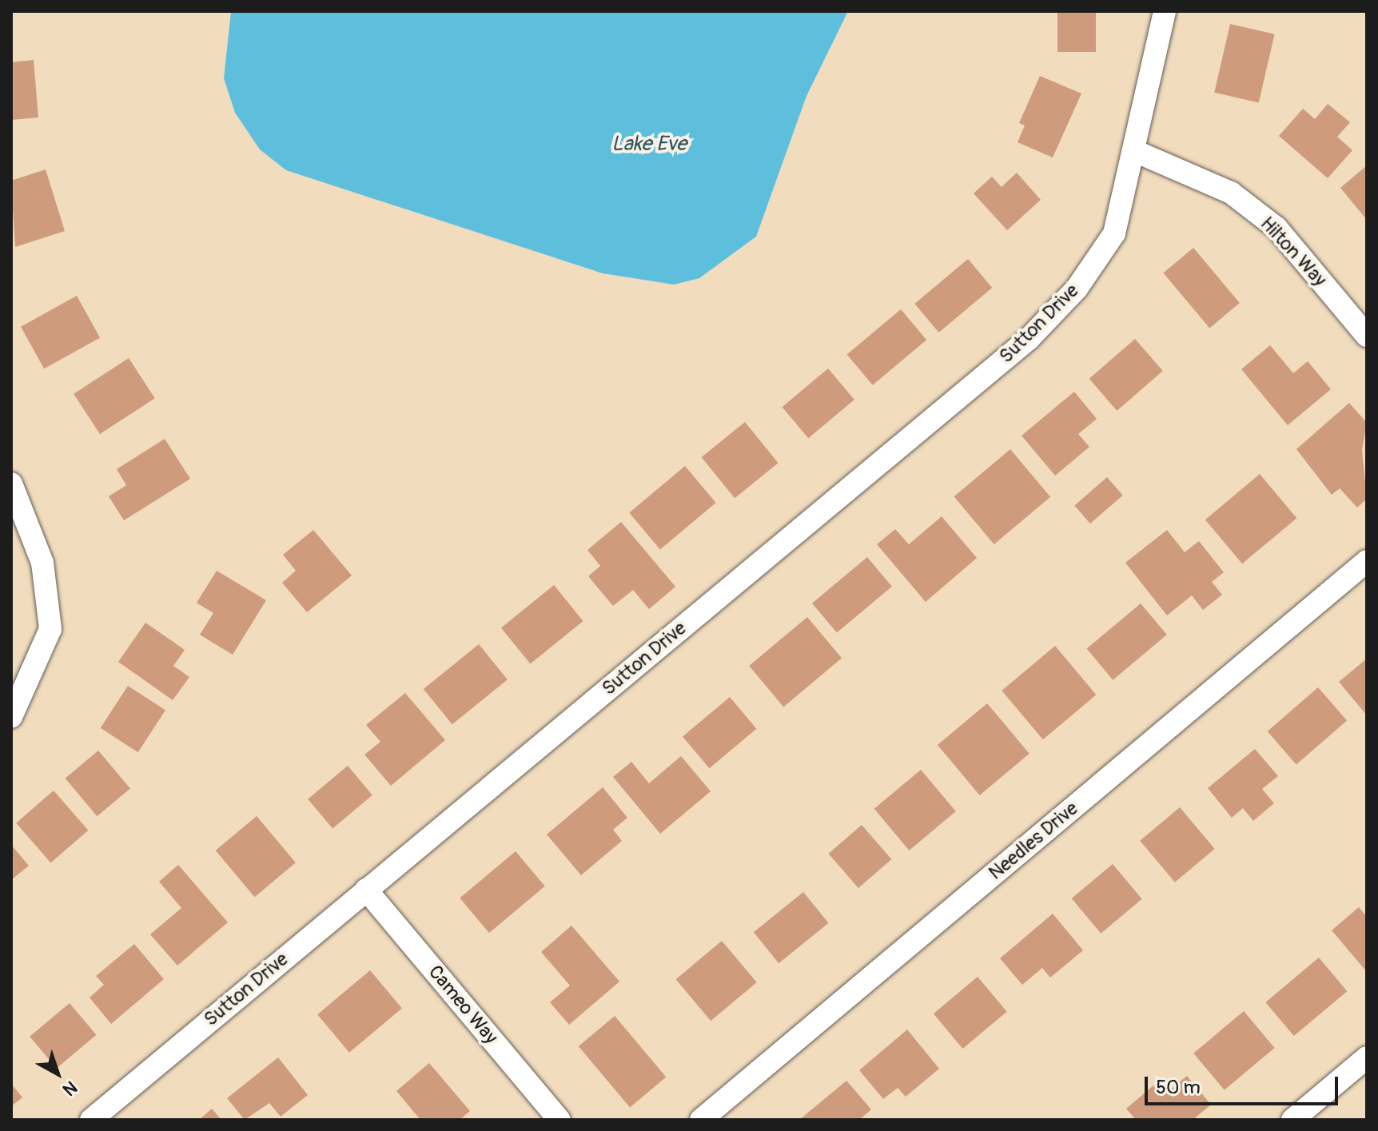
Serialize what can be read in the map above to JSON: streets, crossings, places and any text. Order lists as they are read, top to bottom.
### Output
{
  "streets": {
    "street": [
      "Hilton Way",
      "Sutton Drive",
      "Needles Drive",
      "Cameo Way"
    ]
  },
  "crossings": [
    ["Hilton Way", "Sutton Drive"],
    ["Sutton Drive", "Cameo Way"]
  ],
  "water": ["Lake Eve"],
  "scale_bar": "50 m",
  "north": "bottom right"
}
